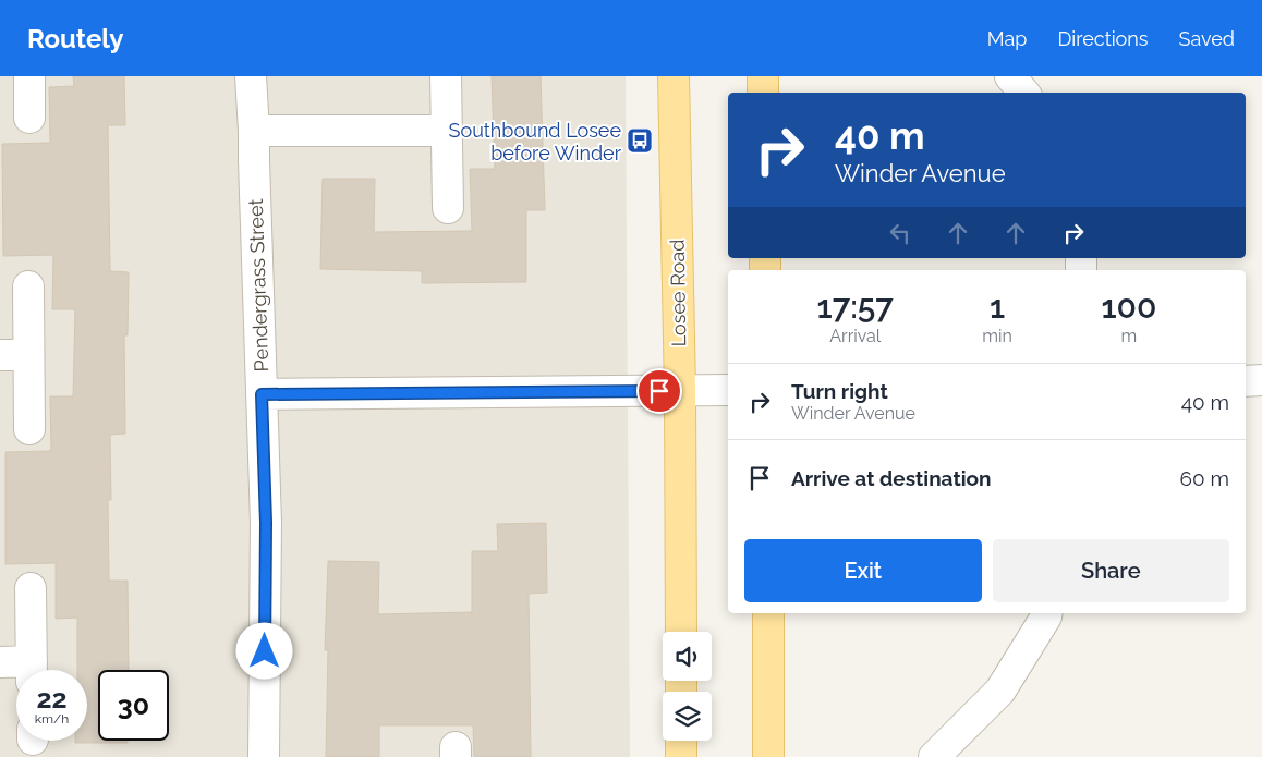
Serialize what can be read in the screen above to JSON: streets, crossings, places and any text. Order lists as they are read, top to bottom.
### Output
{
  "streets": {
    "main road": ["Losee Road"],
    "street": ["Pendergrass Street"]
  },
  "places": {
    "bus stop": ["Southbound Losee before Winder"]
  },
  "page": {
    "header": "Routely",
    "nav": ["Map", "Directions", "Saved"],
    "turn": ["40 m", "Winder Avenue"],
    "eta": [
      "17:57",
      "Arrival",
      "1",
      "min",
      "100",
      "m"
    ],
    "list": [
      {
        "name": "Turn right",
        "note": "Winder Avenue",
        "value": "40 m"
      },
      {
        "name": "Arrive at destination",
        "value": "60 m"
      }
    ],
    "buttons": ["Exit", "Share"],
    "speed": "22 km/h",
    "limit": "30"
  }
}
